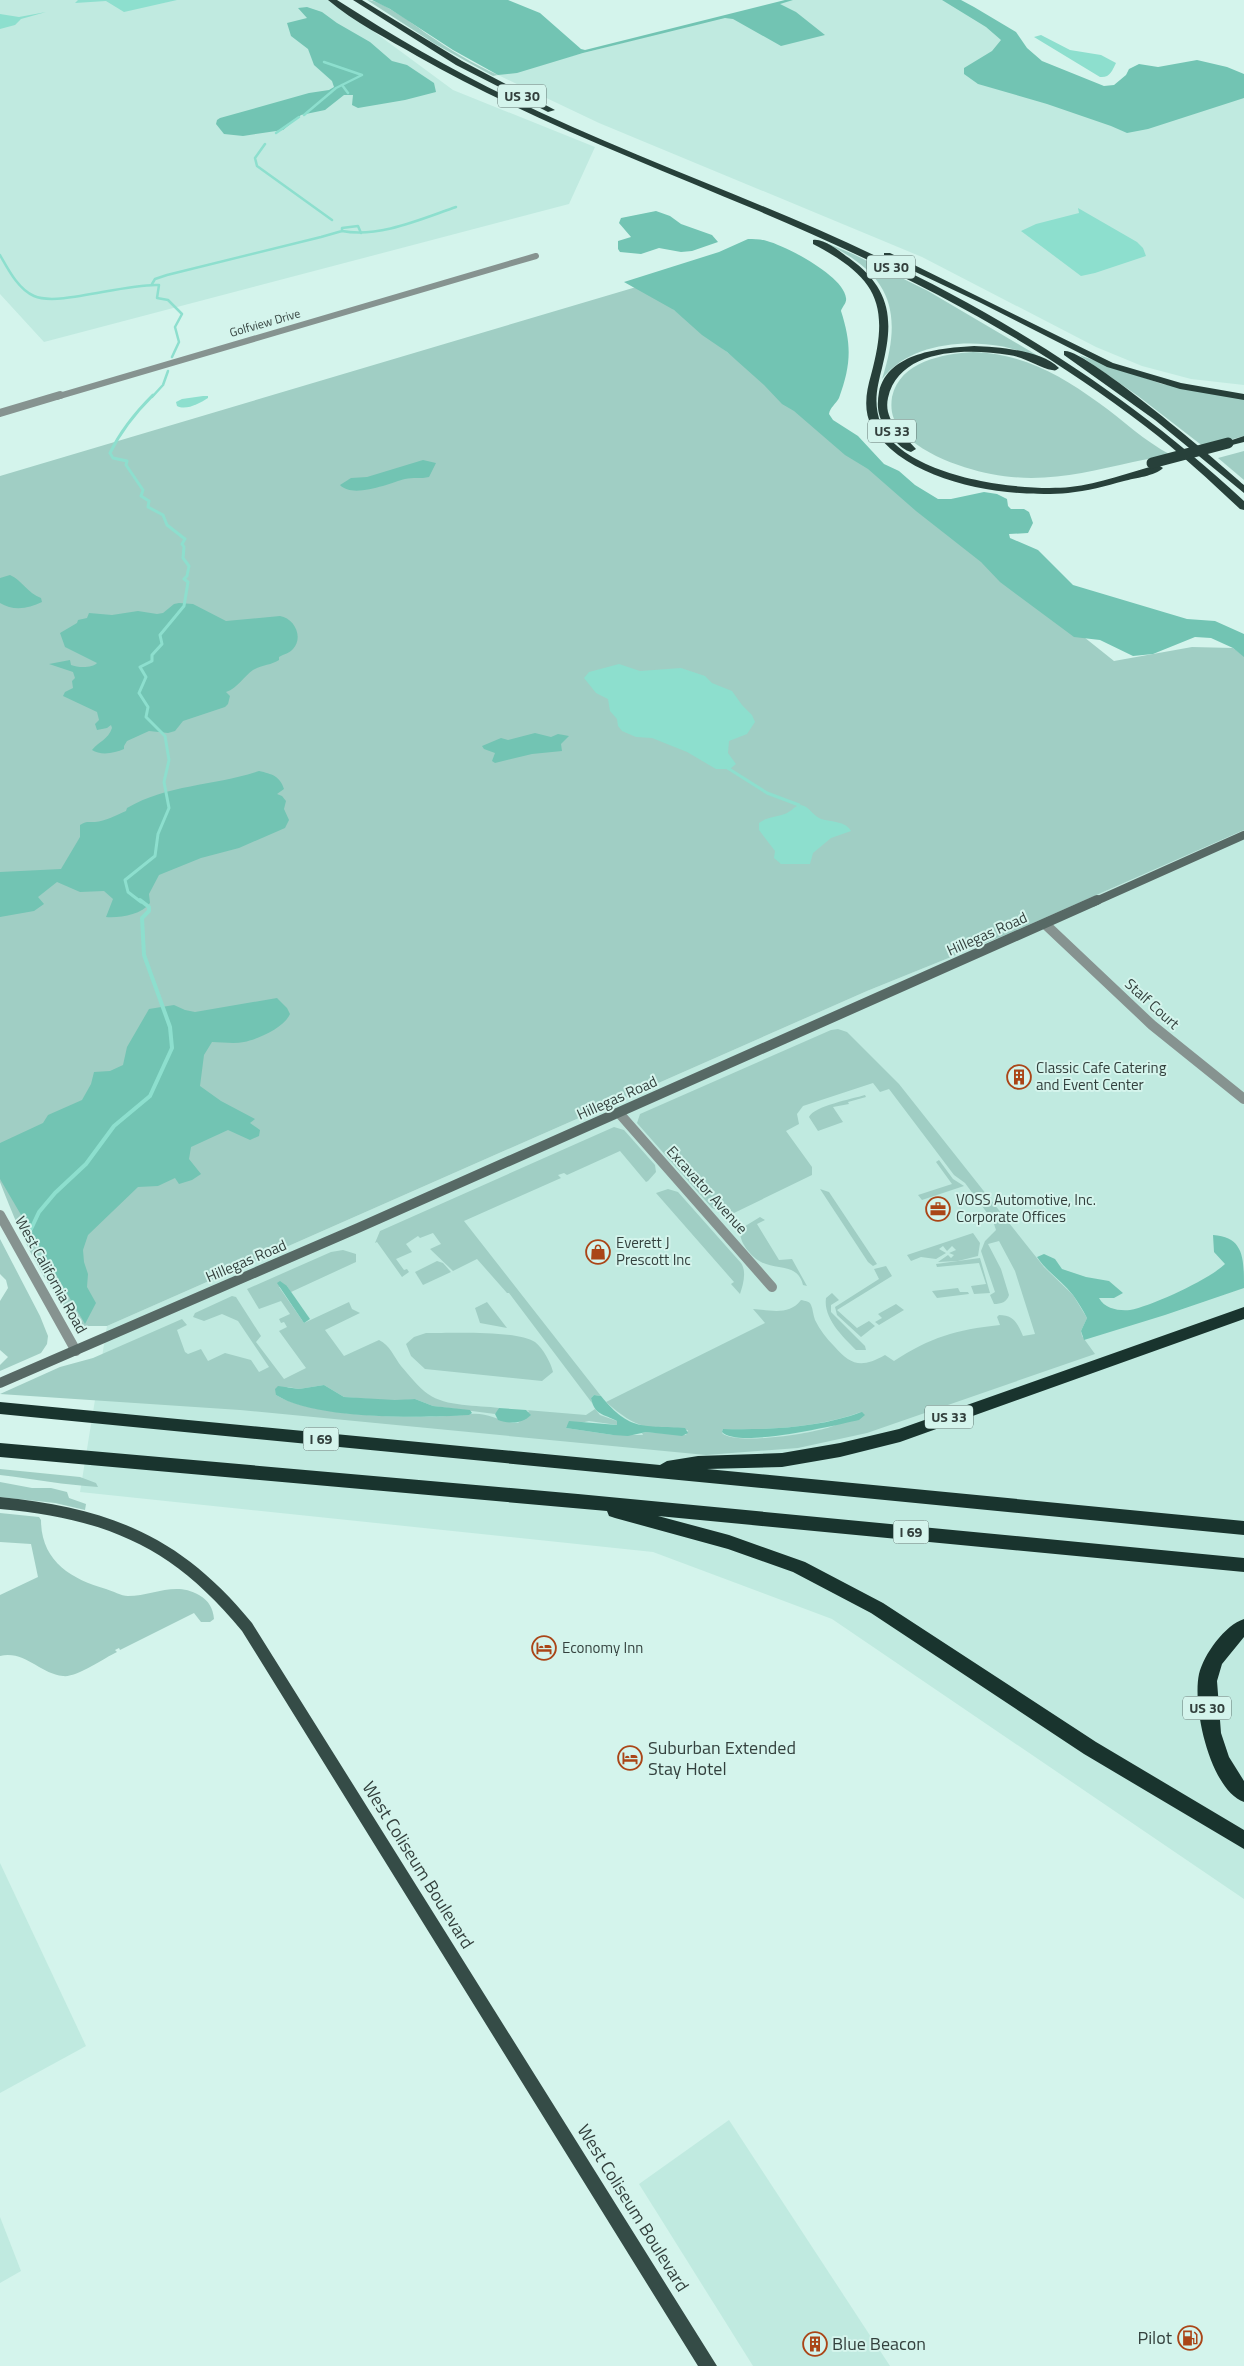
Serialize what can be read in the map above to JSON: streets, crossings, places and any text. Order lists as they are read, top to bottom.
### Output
{
  "streets": {
    "highway": ["US 30", "US 33", "I 69"],
    "main road": ["Hillegas Road", "West Coliseum Boulevard"],
    "street": [
      "Golfview Drive",
      "Stalf Court",
      "Excavator Avenue",
      "West California Road"
    ]
  },
  "crossings": [
    ["US 30", "US 33"],
    ["US 33", "I 69"],
    ["Hillegas Road", "Stalf Court"],
    ["Hillegas Road", "Excavator Avenue"],
    ["Hillegas Road", "West California Road"]
  ],
  "places": {
    "building": ["Classic Cafe Catering and Event Center", "Blue Beacon"],
    "office": ["VOSS Automotive, Inc. Corporate Offices"],
    "shop": ["Everett J Prescott Inc"],
    "hotel": ["Economy Inn", "Suburban Extended Stay Hotel"],
    "fuel station": ["Pilot"]
  }
}
